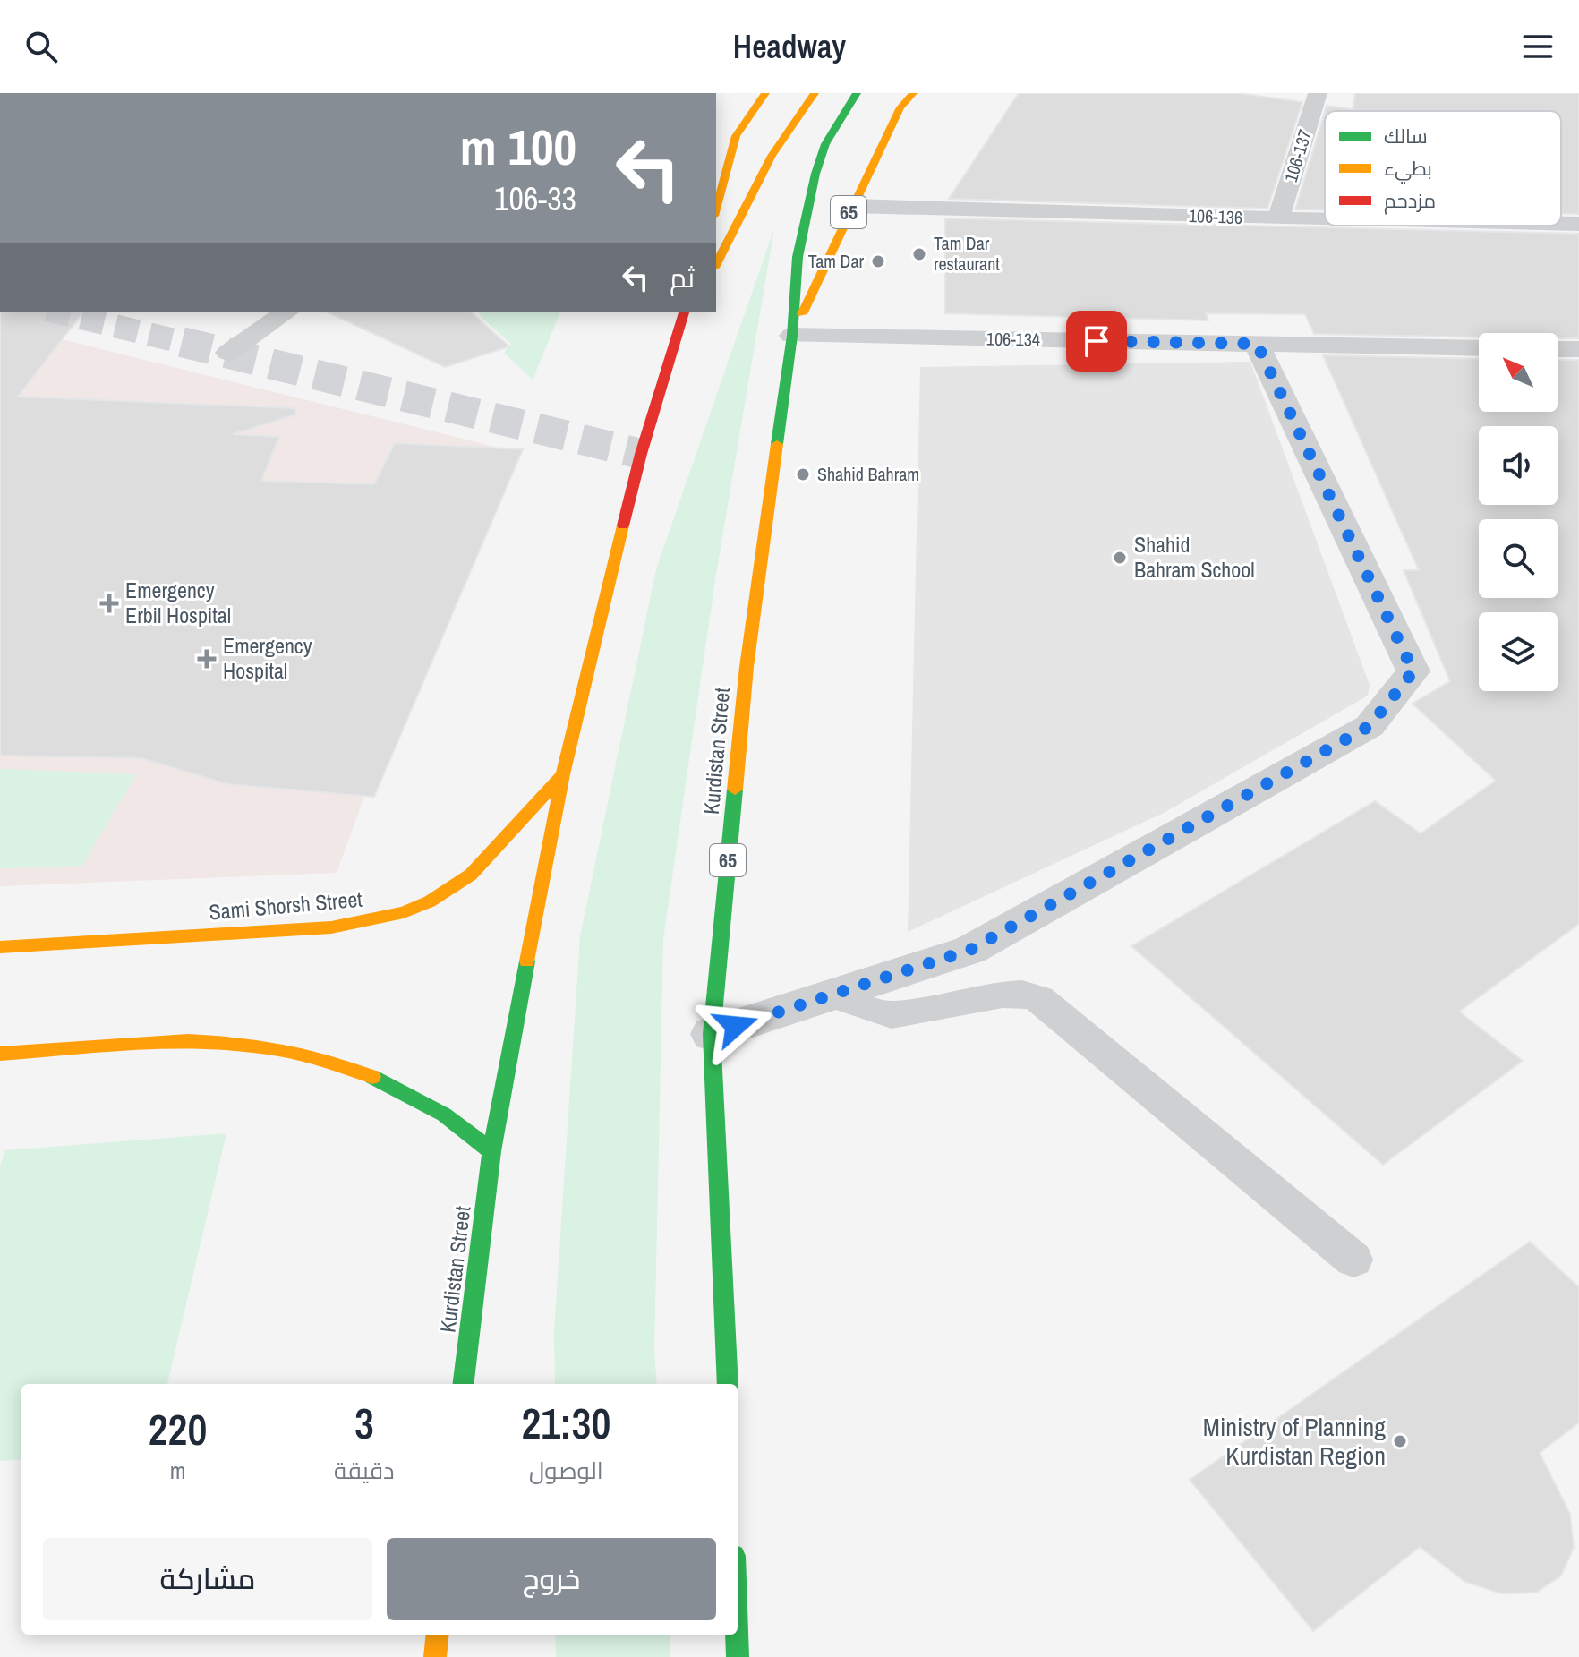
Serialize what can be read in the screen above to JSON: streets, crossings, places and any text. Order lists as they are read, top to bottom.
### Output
{
  "streets": {
    "main road": ["65", "Kurdistan Street", "Sami Shorsh Street"],
    "street": ["106-137", "106-136", "106-134"]
  },
  "crossings": [
    ["106-137", "106-136"],
    ["106-136", "Kurdistan Street"],
    ["106-134", "Kurdistan Street"],
    ["Kurdistan Street", "Sami Shorsh Street"]
  ],
  "places": {
    "other": [
      "Tam Dar restaurant",
      "Tam Dar",
      "Shahid Bahram",
      "Shahid Bahram School",
      "Ministry of Planning Kurdistan Region"
    ],
    "health": ["Emergency Erbil Hospital", "Emergency Hospital"]
  },
  "legend": ["سالك", "بطيء", "مزدحم"],
  "north": "top left",
  "page": {
    "header": "Headway",
    "turn": ["100 m", "106-33"],
    "then": "ثم",
    "eta": [
      "21:30",
      "الوصول",
      "3",
      "دقيقة",
      "220",
      "m"
    ],
    "buttons": ["خروج", "مشاركة"]
  }
}
